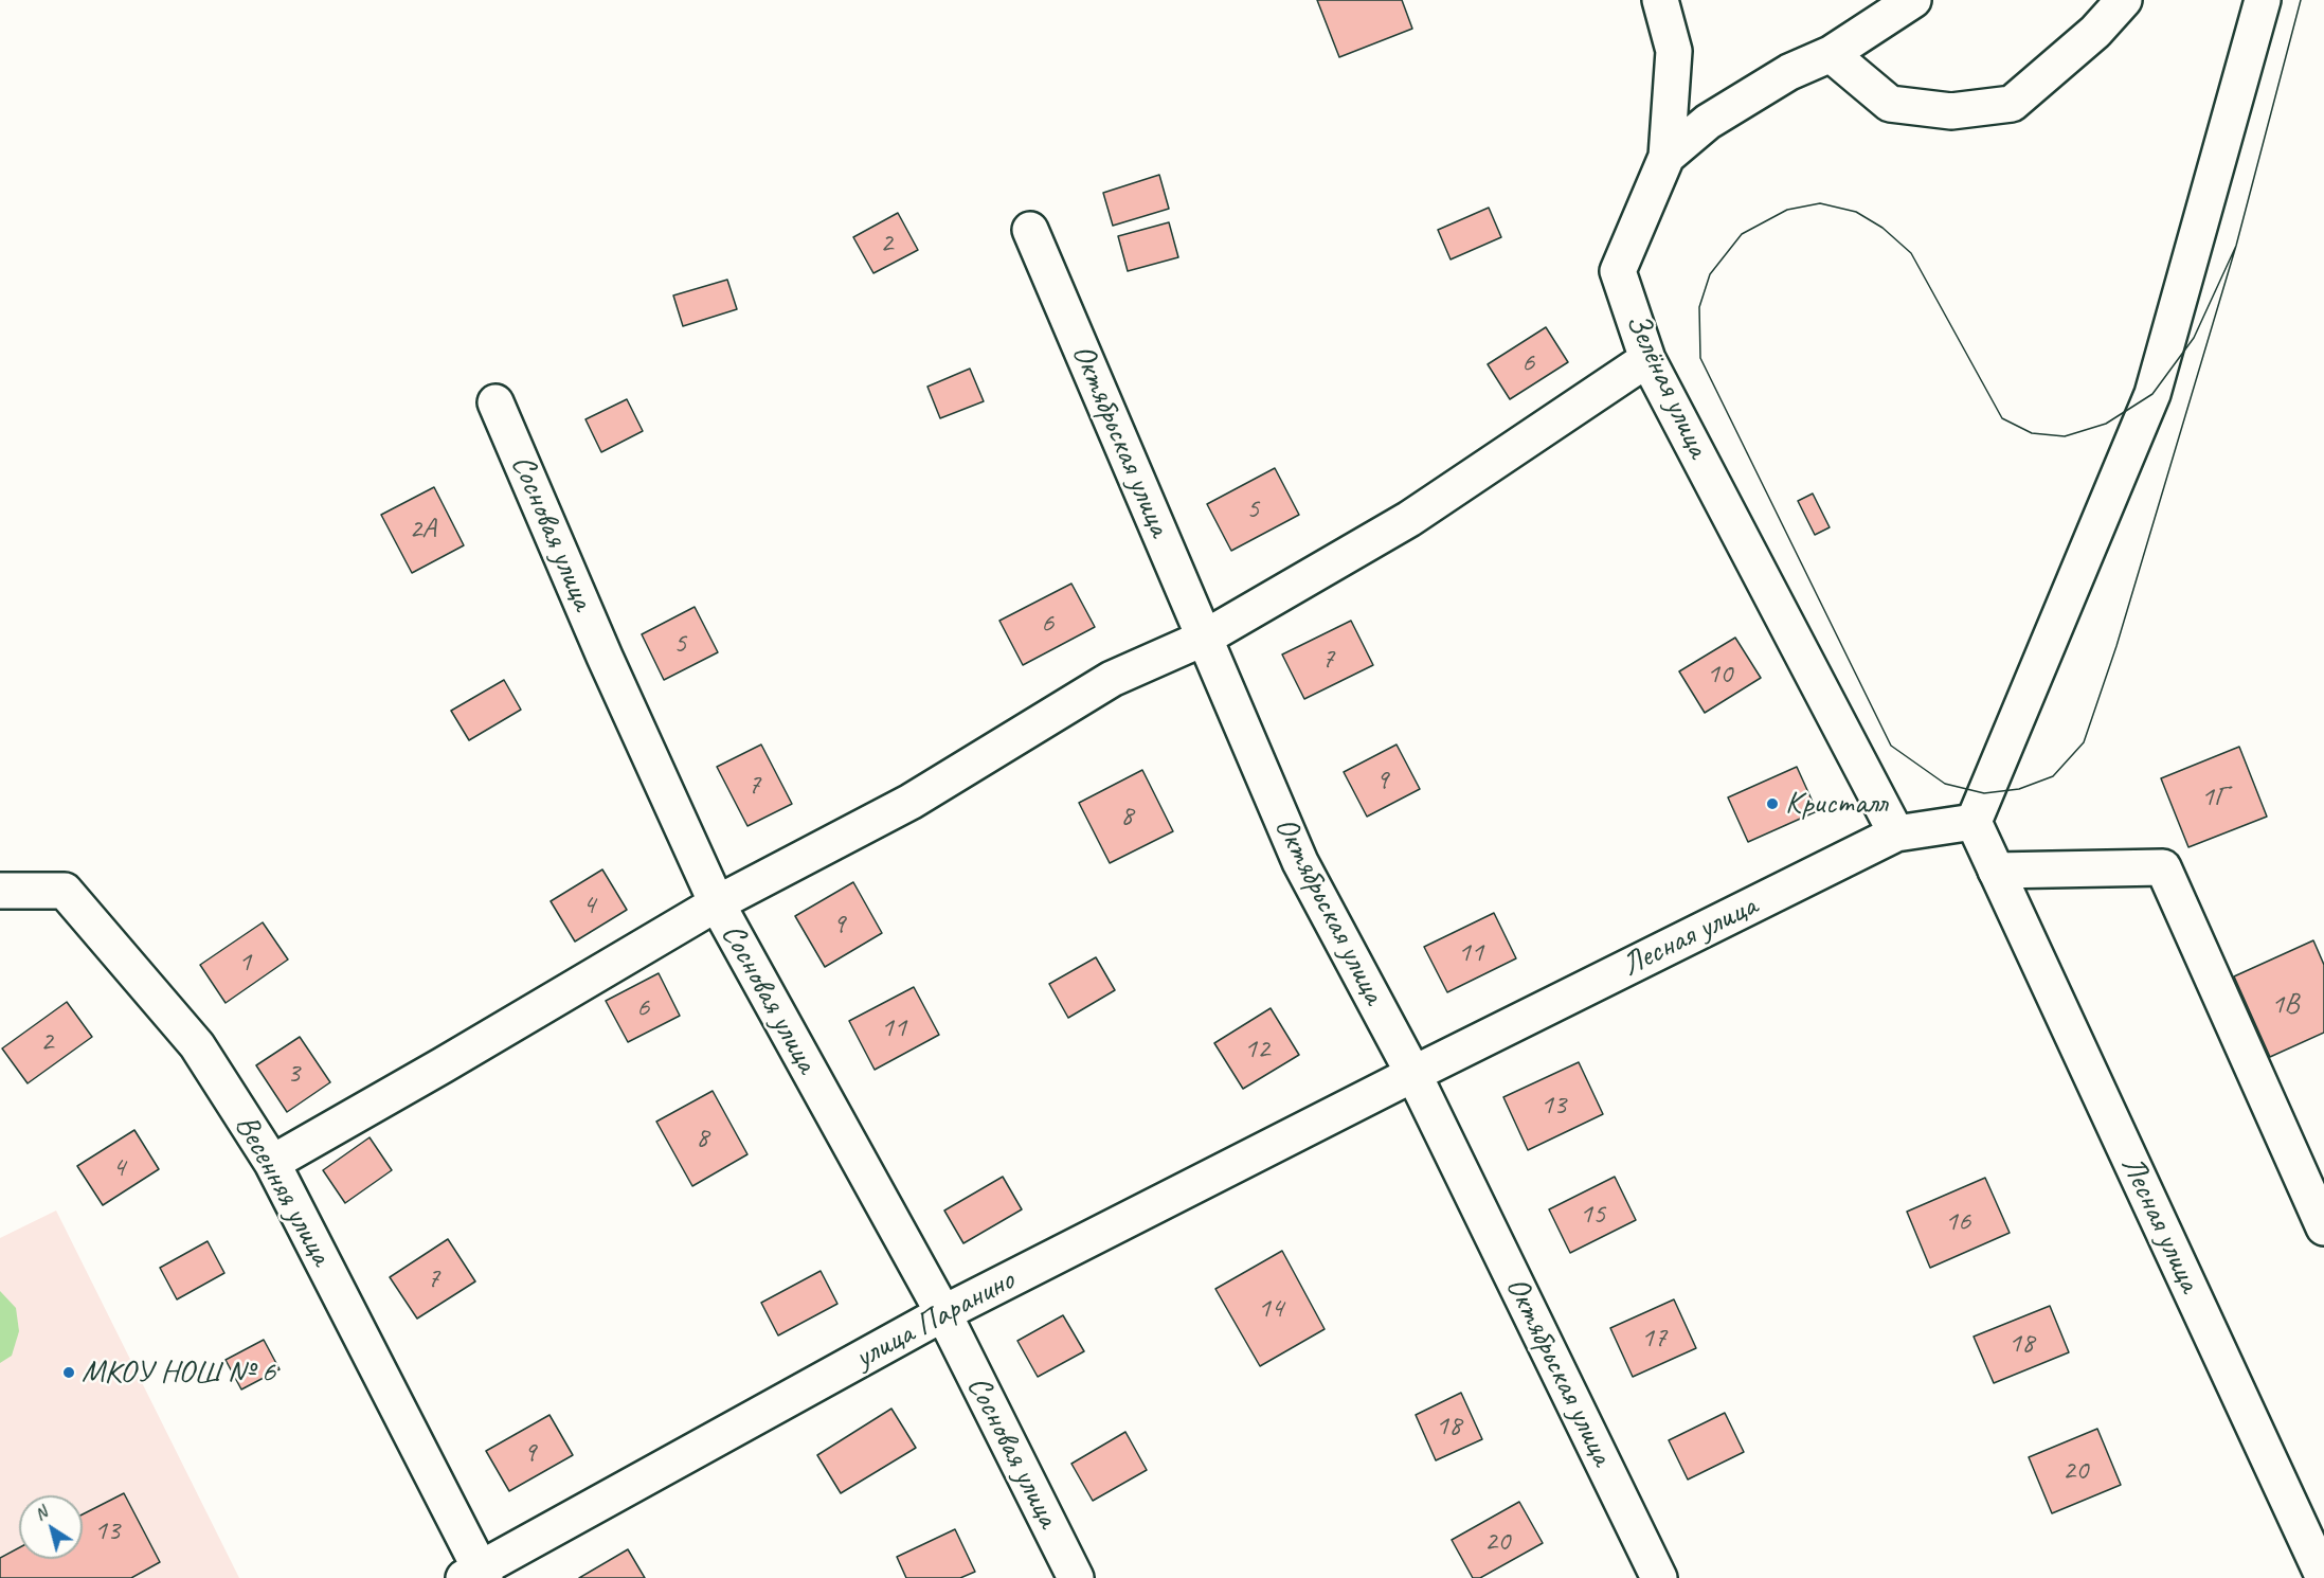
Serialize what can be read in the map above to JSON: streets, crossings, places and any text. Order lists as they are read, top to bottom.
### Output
{
  "streets": {
    "street": [
      "Зелёная улица",
      "Октябрьская улица",
      "Сосновая улица",
      "Лесная улица",
      "Весенняя улица",
      "улица Паранино"
    ]
  },
  "crossings": [
    ["Зелёная улица", "Лесная улица"],
    ["Октябрьская улица", "Лесная улица"],
    ["Октябрьская улица", "улица Паранино"],
    ["Сосновая улица", "улица Паранино"],
    ["Лесная улица", "улица Паранино"],
    ["Весенняя улица", "улица Паранино"]
  ],
  "places": ["Кристалл", "МКОУ НОШ № 6"],
  "house_numbers": [
    "2",
    "6",
    "5",
    "2А",
    "6",
    "5",
    "7",
    "10",
    "9",
    "7",
    "1Г",
    "8",
    "4",
    "9",
    "11",
    "1",
    "1В",
    "6",
    "11",
    "2",
    "12",
    "3",
    "13",
    "8",
    "4",
    "15",
    "16",
    "7",
    "14",
    "17",
    "18",
    "18",
    "9",
    "20",
    "13",
    "20"
  ],
  "north": "top left"
}
